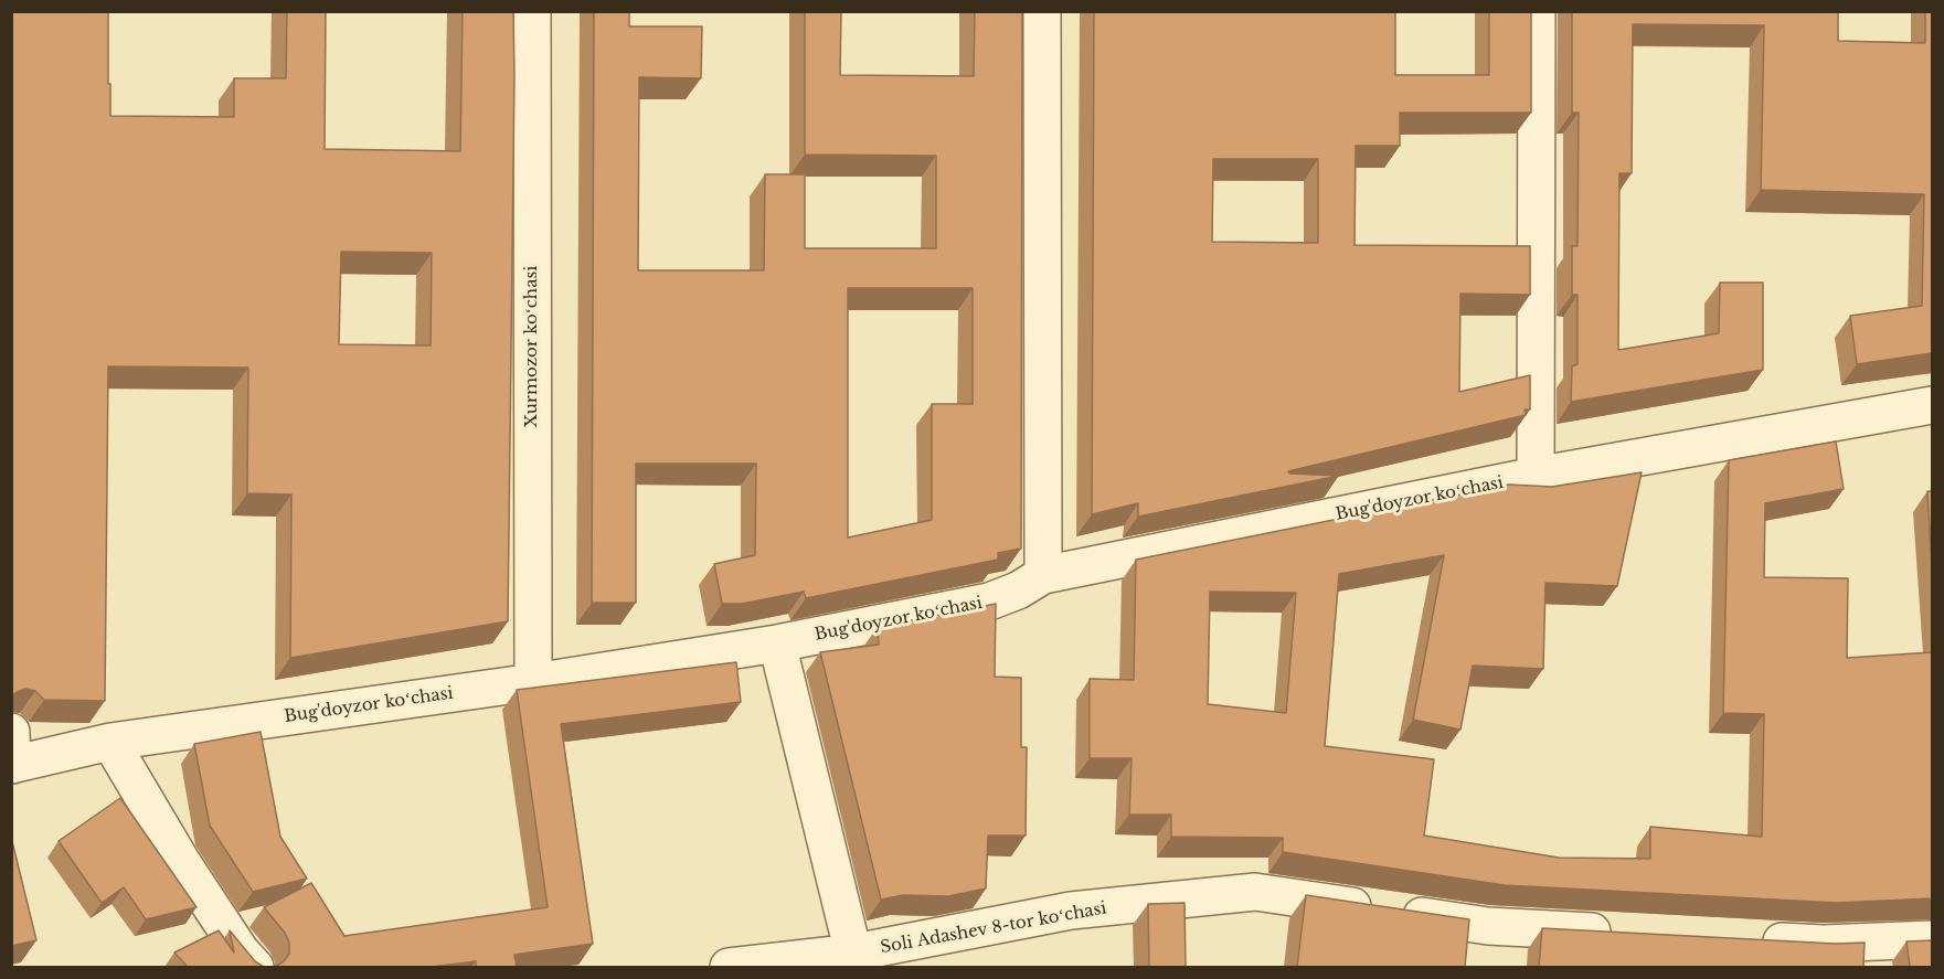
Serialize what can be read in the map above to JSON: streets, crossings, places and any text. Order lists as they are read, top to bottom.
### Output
{
  "streets": {
    "street": ["Xurmozor koʻchasi", "Bug'doyzor koʻchasi", "Soli Adashev 8-tor koʻchasi"]
  },
  "crossings": [
    ["Xurmozor koʻchasi", "Bug'doyzor koʻchasi"]
  ]
}
